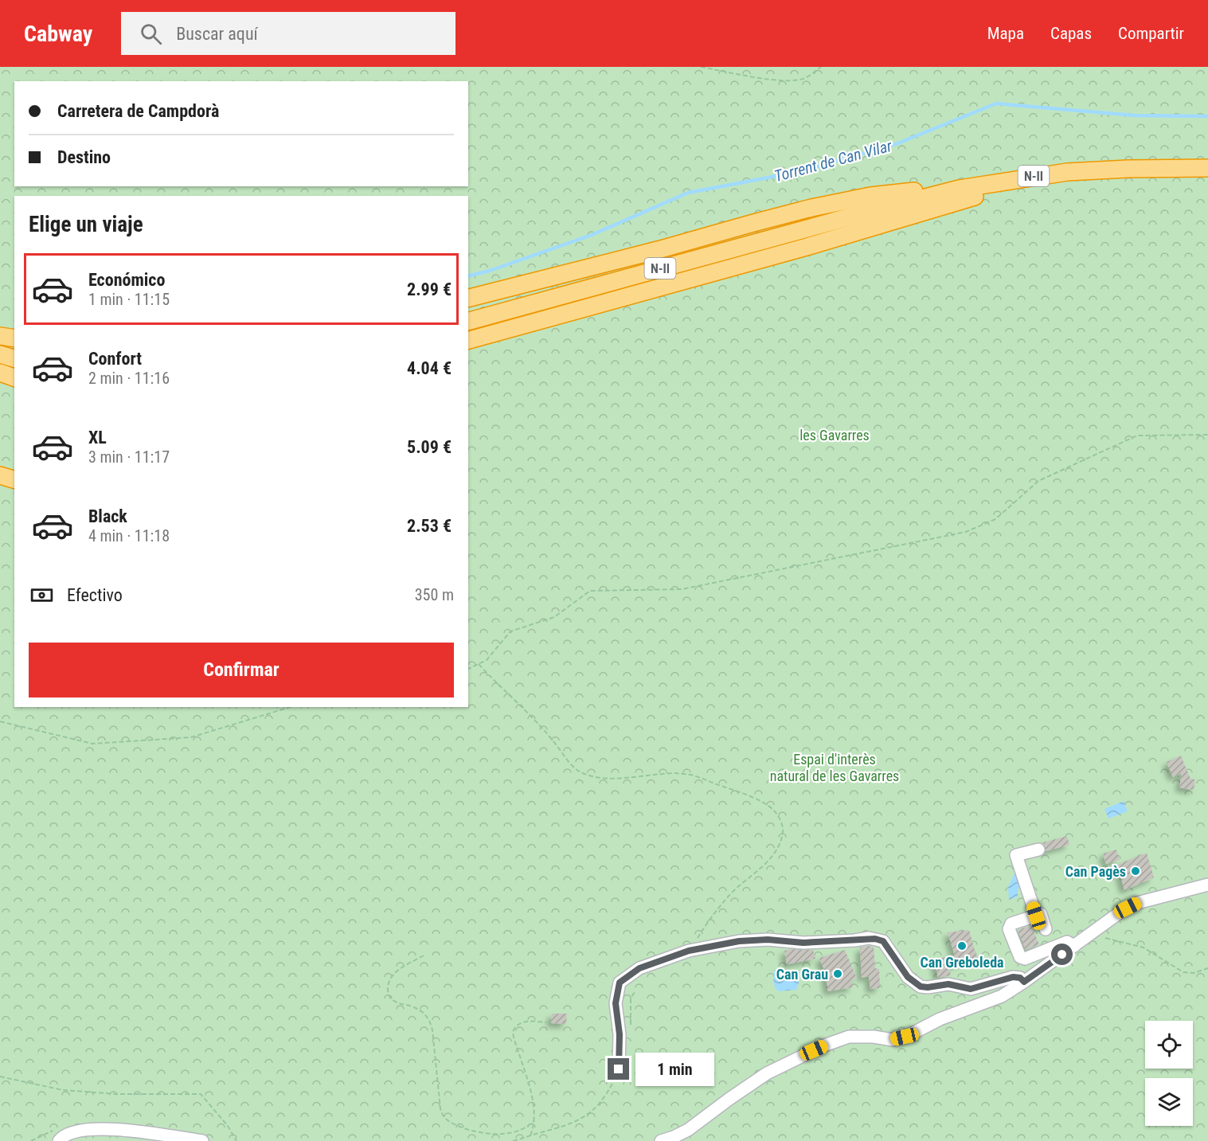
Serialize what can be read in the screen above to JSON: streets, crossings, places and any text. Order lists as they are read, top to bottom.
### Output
{
  "streets": {
    "highway": ["N-II"]
  },
  "water": ["Torrent de Can Vilar"],
  "parks": ["les Gavarres", "Espai d'interès natural de les Gavarres"],
  "places": ["Can Pagès", "Can Greboleda", "Can Grau"],
  "page": {
    "header": "Cabway",
    "search": "Buscar aquí",
    "nav": ["Mapa", "Capas", "Compartir"],
    "banner": ["Carretera de Campdorà", "Destino"],
    "heading": "Elige un viaje",
    "list": [
      {
        "name": "Económico",
        "note": "1 min · 11:15",
        "value": "2.99 €"
      },
      {
        "name": "Confort",
        "note": "2 min · 11:16",
        "value": "4.04 €"
      },
      {
        "name": "XL",
        "note": "3 min · 11:17",
        "value": "5.09 €"
      },
      {
        "name": "Black",
        "note": "4 min · 11:18",
        "value": "2.53 €"
      }
    ],
    "pay": ["Efectivo", "350 m"],
    "buttons": "Confirmar",
    "bubble": "1 min"
  }
}
